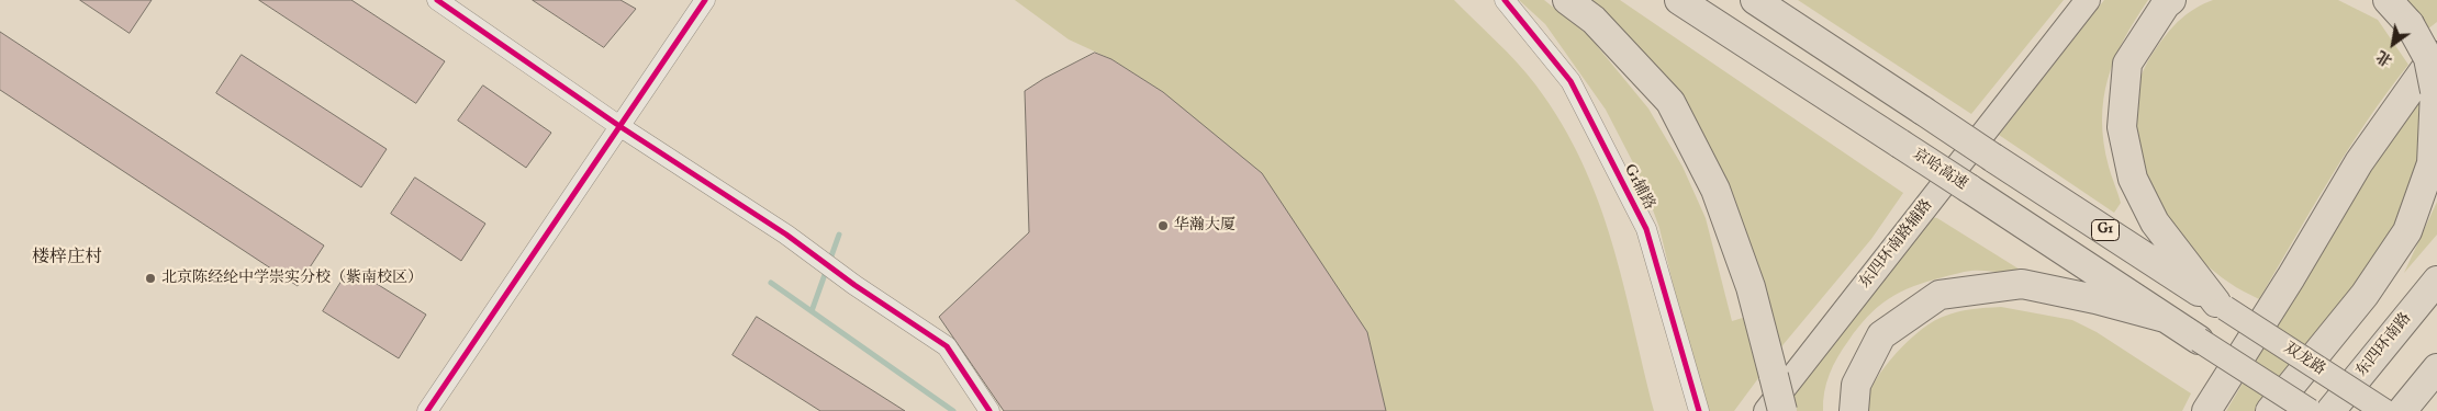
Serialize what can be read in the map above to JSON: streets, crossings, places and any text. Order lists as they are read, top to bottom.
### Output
{
  "streets": {
    "highway": ["京哈高速", "G1", "东四环南路"],
    "main road": ["东四环南路辅路", "双龙路"],
    "street": ["G1辅路"]
  },
  "crossings": [
    ["G1", "双龙路"]
  ],
  "districts": ["楼梓庄村"],
  "places": ["华瀚大厦", "北京陈经纶中学崇实分校（紫南校区）"],
  "north": "bottom left"
}
